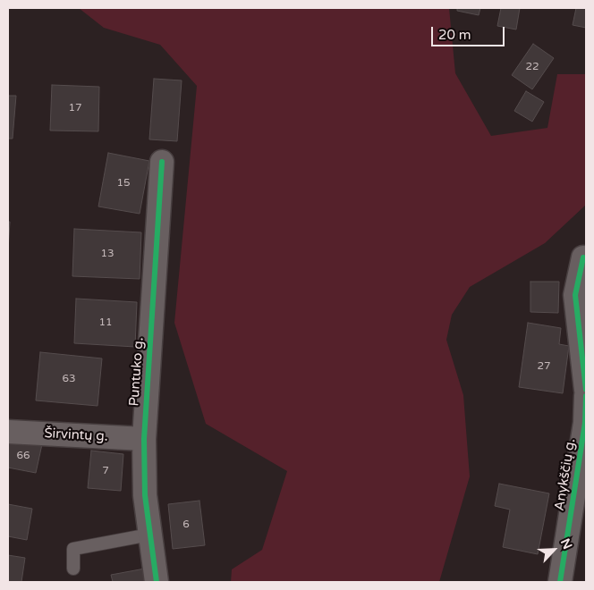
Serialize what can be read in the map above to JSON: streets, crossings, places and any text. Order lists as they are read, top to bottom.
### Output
{
  "streets": {
    "street": ["Puntuko g.", "Širvintų g.", "Anykščių g."]
  },
  "crossings": [
    ["Puntuko g.", "Širvintų g."]
  ],
  "house_numbers": [
    "22",
    "17",
    "15",
    "13",
    "11",
    "27",
    "63",
    "66",
    "7",
    "6"
  ],
  "scale_bar": "20 m",
  "north": "top right"
}
